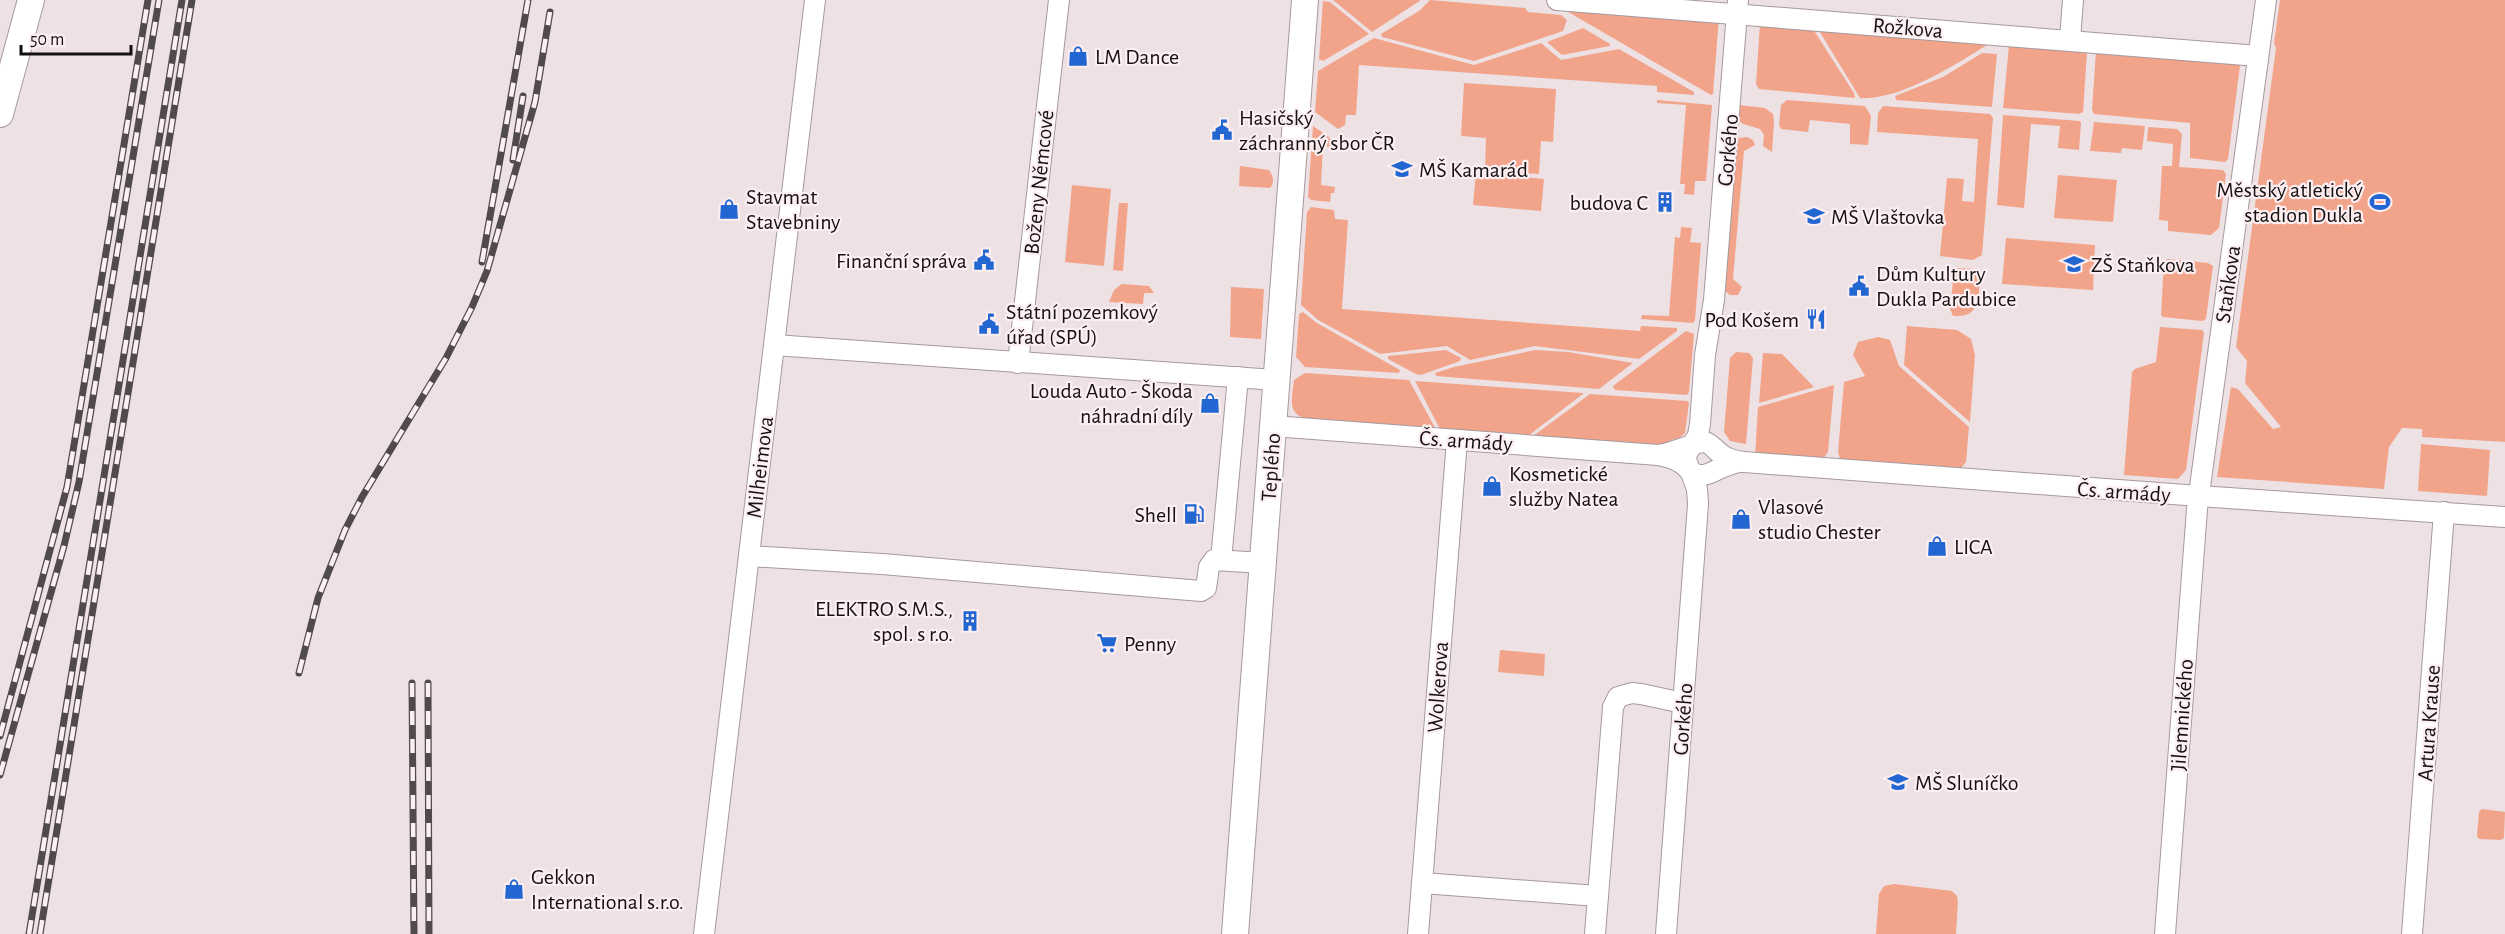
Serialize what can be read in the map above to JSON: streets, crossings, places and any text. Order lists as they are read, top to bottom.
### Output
{
  "streets": {
    "main road": ["Teplého"],
    "street": [
      "Rožkova",
      "Gorkého",
      "Boženy Němcové",
      "Staňkova",
      "Čs. armády",
      "Milheimova",
      "Wolkerova",
      "Jilemnického",
      "Artura Krause"
    ]
  },
  "crossings": [
    ["Rožkova", "Gorkého"],
    ["Rožkova", "Staňkova"],
    ["Gorkého", "Čs. armády"],
    ["Staňkova", "Čs. armády"],
    ["Staňkova", "Jilemnického"],
    ["Čs. armády", "Teplého"],
    ["Čs. armády", "Wolkerova"],
    ["Čs. armády", "Jilemnického"],
    ["Čs. armády", "Artura Krause"]
  ],
  "places": {
    "shop": [
      "LM Dance",
      "Stavmat Stavebniny",
      "Louda Auto - Škoda náhradní díly",
      "Kosmetické služby Natea",
      "Vlasové studio Chester",
      "LICA",
      "Gekkon International s.r.o."
    ],
    "public building": [
      "Hasičský záchranný sbor ČR",
      "Finanční správa",
      "Dům Kultury Dukla Pardubice",
      "Státní pozemkový úřad (SPÚ)"
    ],
    "school or university": [
      "MŠ Kamarád",
      "MŠ Vlaštovka",
      "ZŠ Staňkova",
      "MŠ Sluníčko"
    ],
    "building": ["budova C", "ELEKTRO S.M.S., spol. s r.o."],
    "sports": ["Městský atletický stadion Dukla"],
    "restaurant": ["Pod Košem"],
    "fuel station": ["Shell"],
    "supermarket": ["Penny"]
  },
  "scale_bar": "50 m"
}
